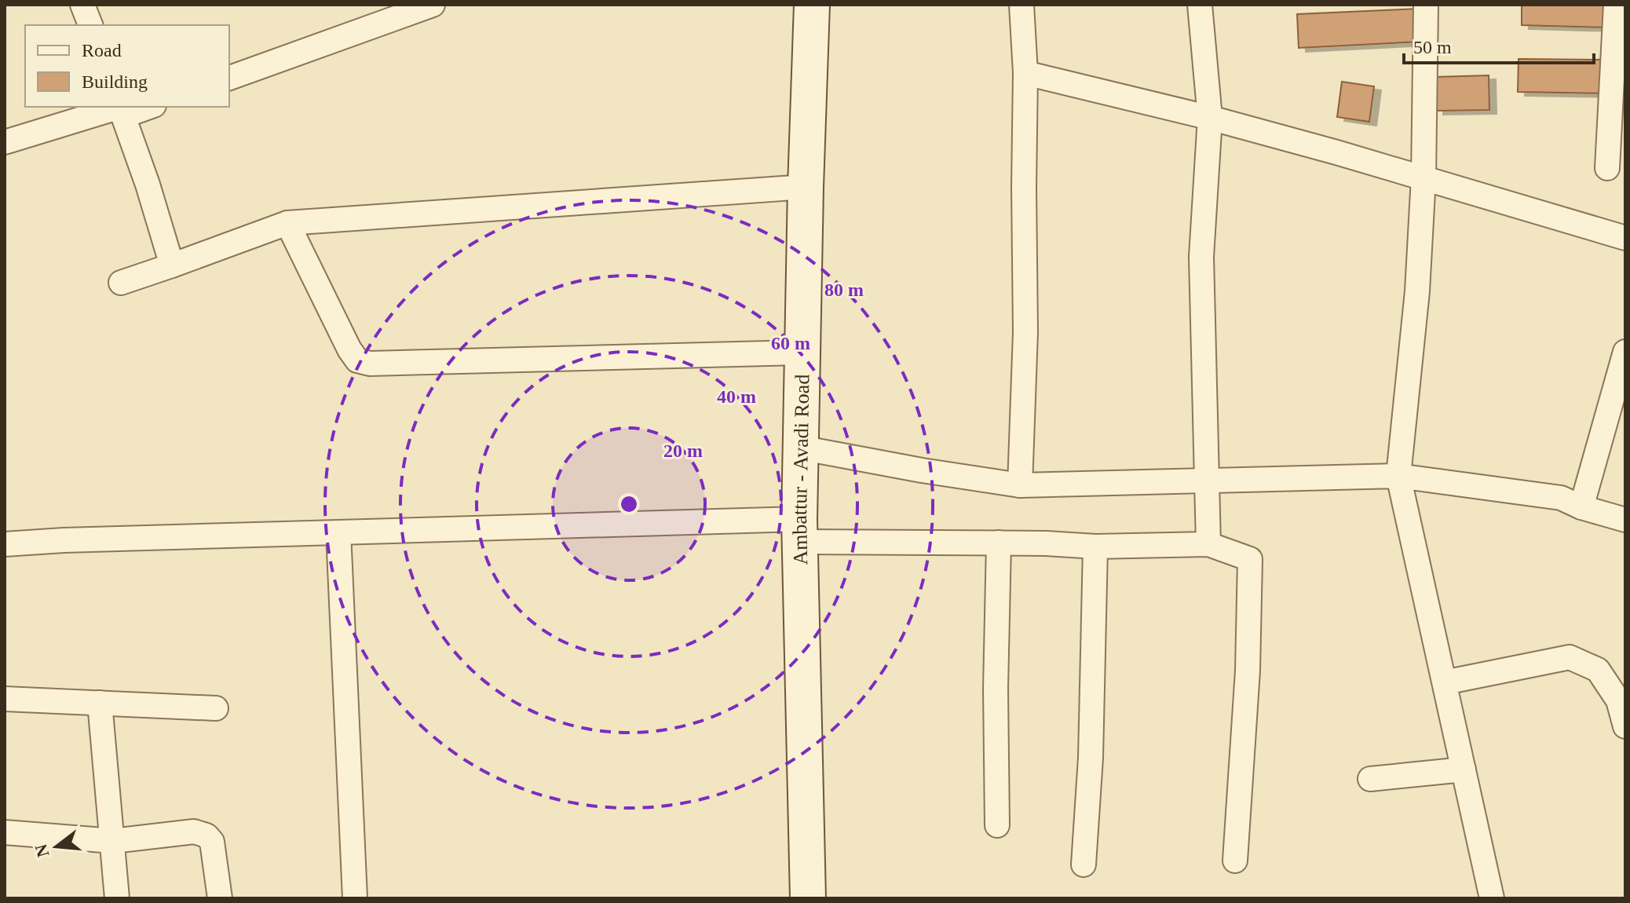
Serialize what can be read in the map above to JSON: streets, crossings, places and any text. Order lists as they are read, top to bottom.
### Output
{
  "streets": {
    "street": ["Ambattur - Avadi Road"]
  },
  "legend": ["Road", "Building"],
  "scale_bar": "50 m",
  "north": "left",
  "rings": [
    "80 m",
    "60 m",
    "40 m",
    "20 m"
  ]
}
